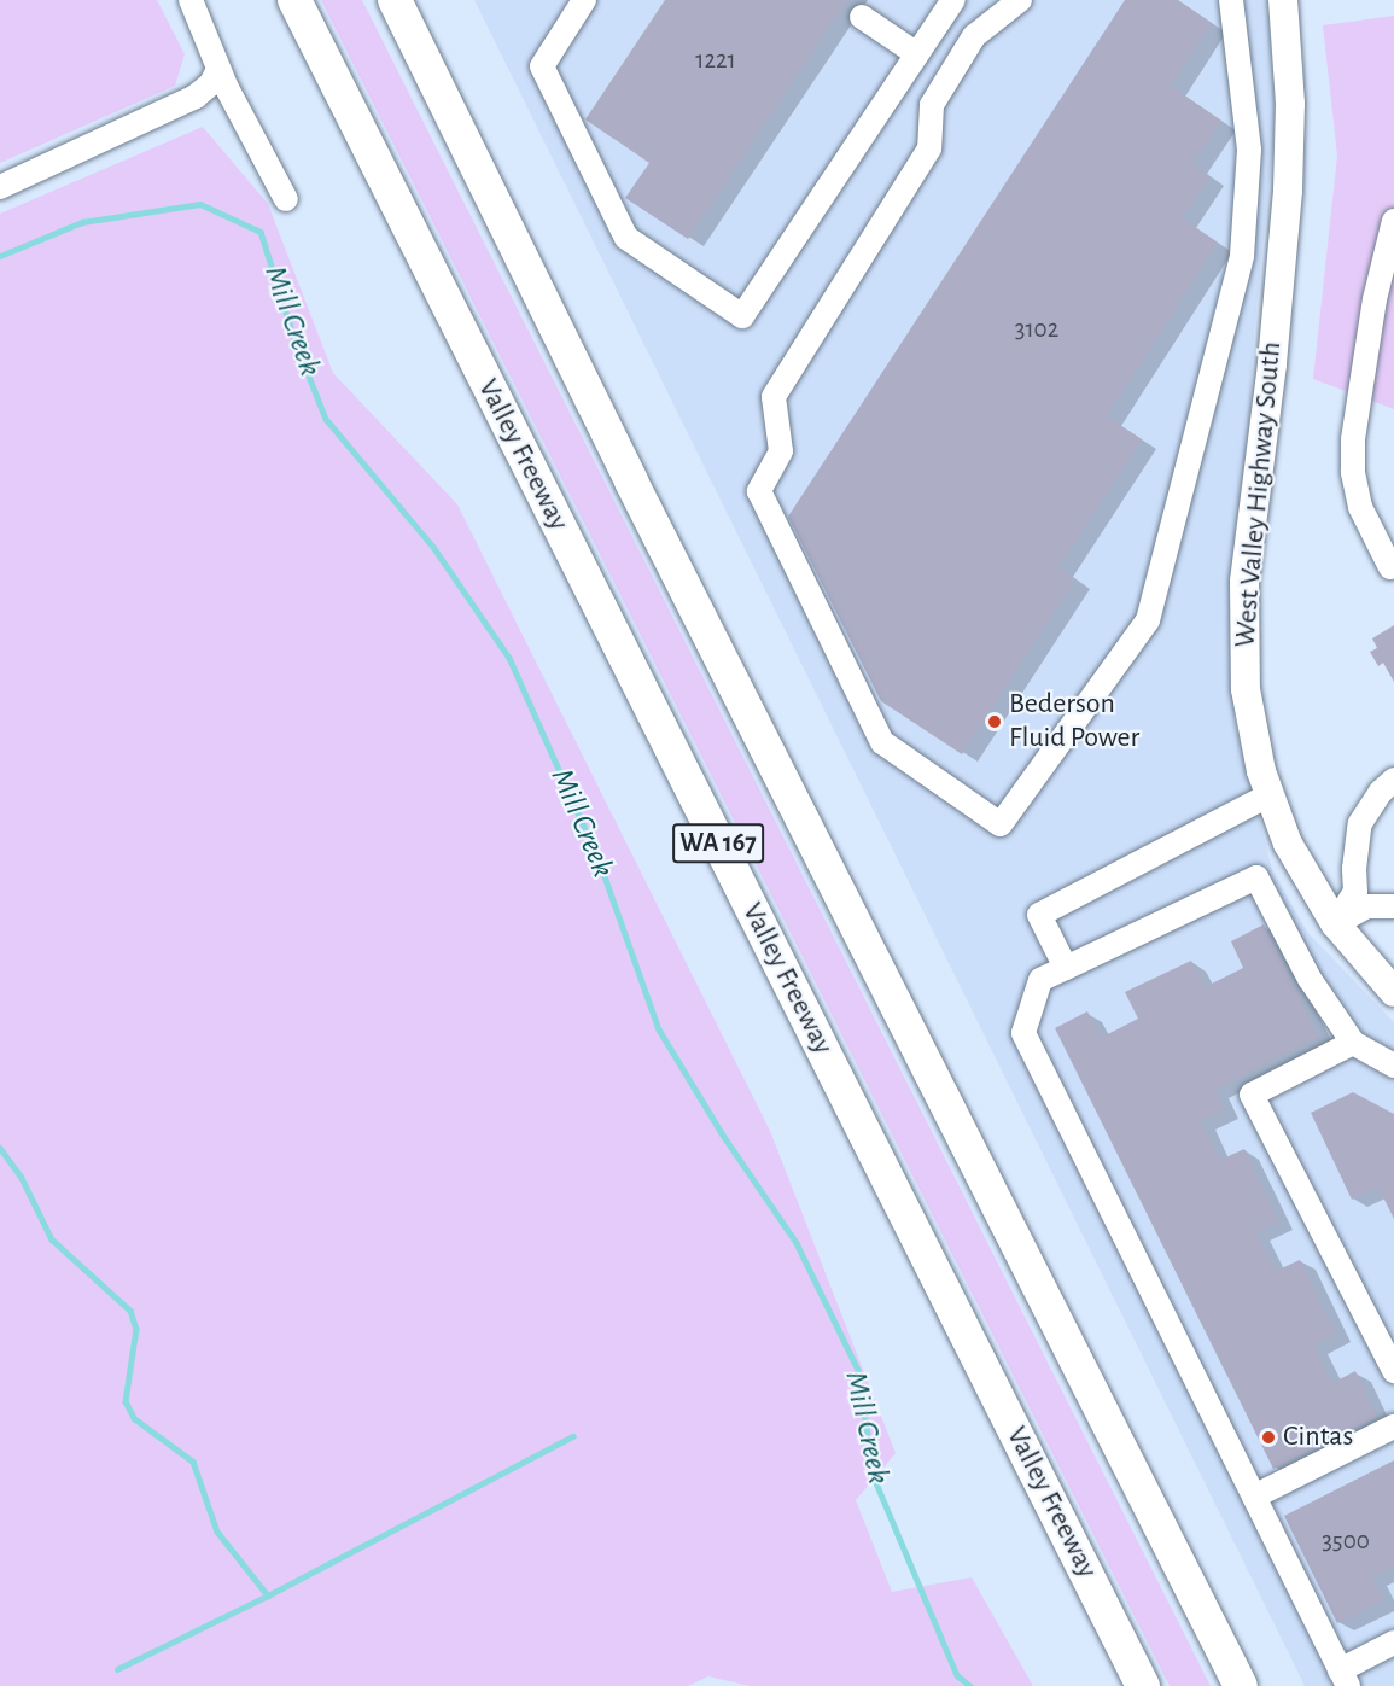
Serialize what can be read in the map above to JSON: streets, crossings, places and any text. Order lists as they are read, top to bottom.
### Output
{
  "streets": {
    "highway": ["Valley Freeway", "WA 167"],
    "main road": ["West Valley Highway South"]
  },
  "water": ["Mill Creek"],
  "places": ["Bederson Fluid Power", "Cintas"],
  "house_numbers": ["1221", "3102", "3500"]
}
